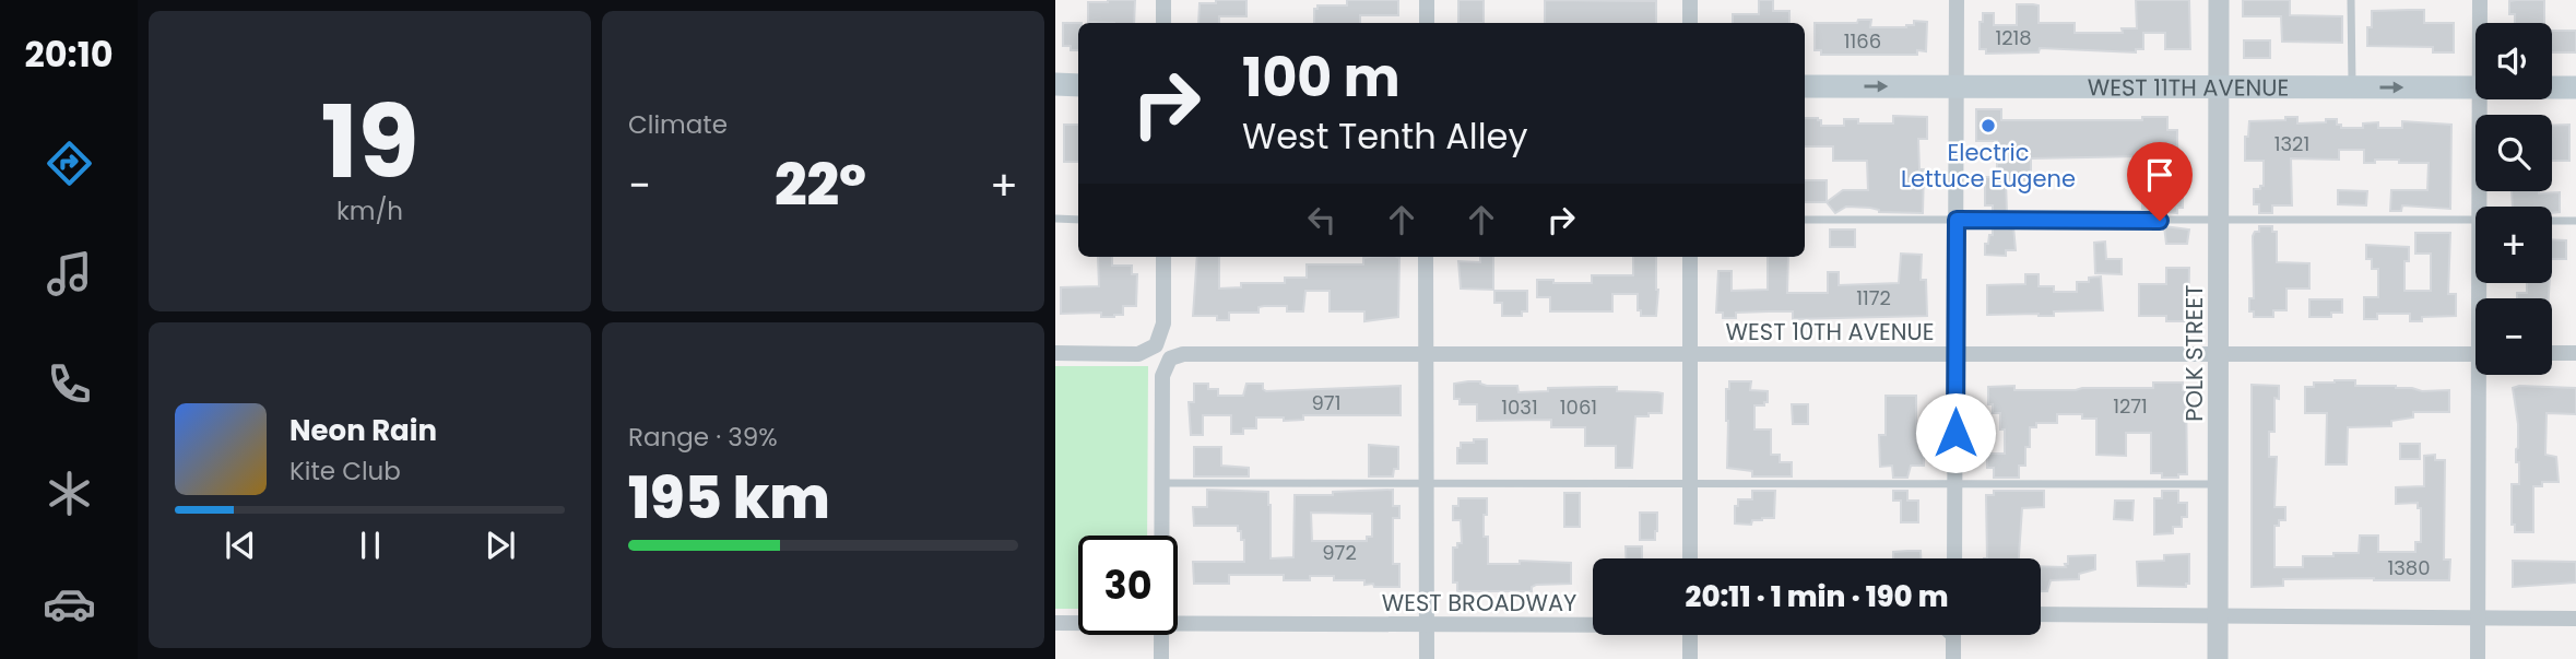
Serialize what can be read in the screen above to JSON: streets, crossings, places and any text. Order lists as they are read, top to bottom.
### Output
{
  "streets": {
    "main road": ["WEST 11TH AVENUE"],
    "street": ["WEST 10TH AVENUE", "POLK STREET", "WEST BROADWAY"]
  },
  "crossings": [
    ["WEST 11TH AVENUE", "POLK STREET"],
    ["WEST 10TH AVENUE", "POLK STREET"]
  ],
  "one_way": ["WEST 11TH AVENUE"],
  "places": ["Electric Lettuce Eugene"],
  "house_numbers": [
    "1218",
    "1166",
    "1321",
    "1172",
    "971",
    "1271",
    "1031",
    "1061",
    "972",
    "1380"
  ],
  "page": {
    "tabs": "20:10",
    "tile": [
      ["19", "km/h"],
      "Climate",
      ["Range · 39%", "195 km"]
    ],
    "map_buttons": ["+", "−"],
    "turn": ["100 m", "West Tenth Alley"],
    "heat": ["−", "22°", "+"],
    "song": ["Neon Rain", "Kite Club"],
    "limit": "30",
    "trip": "20:11 · 1 min · 190 m"
  }
}
